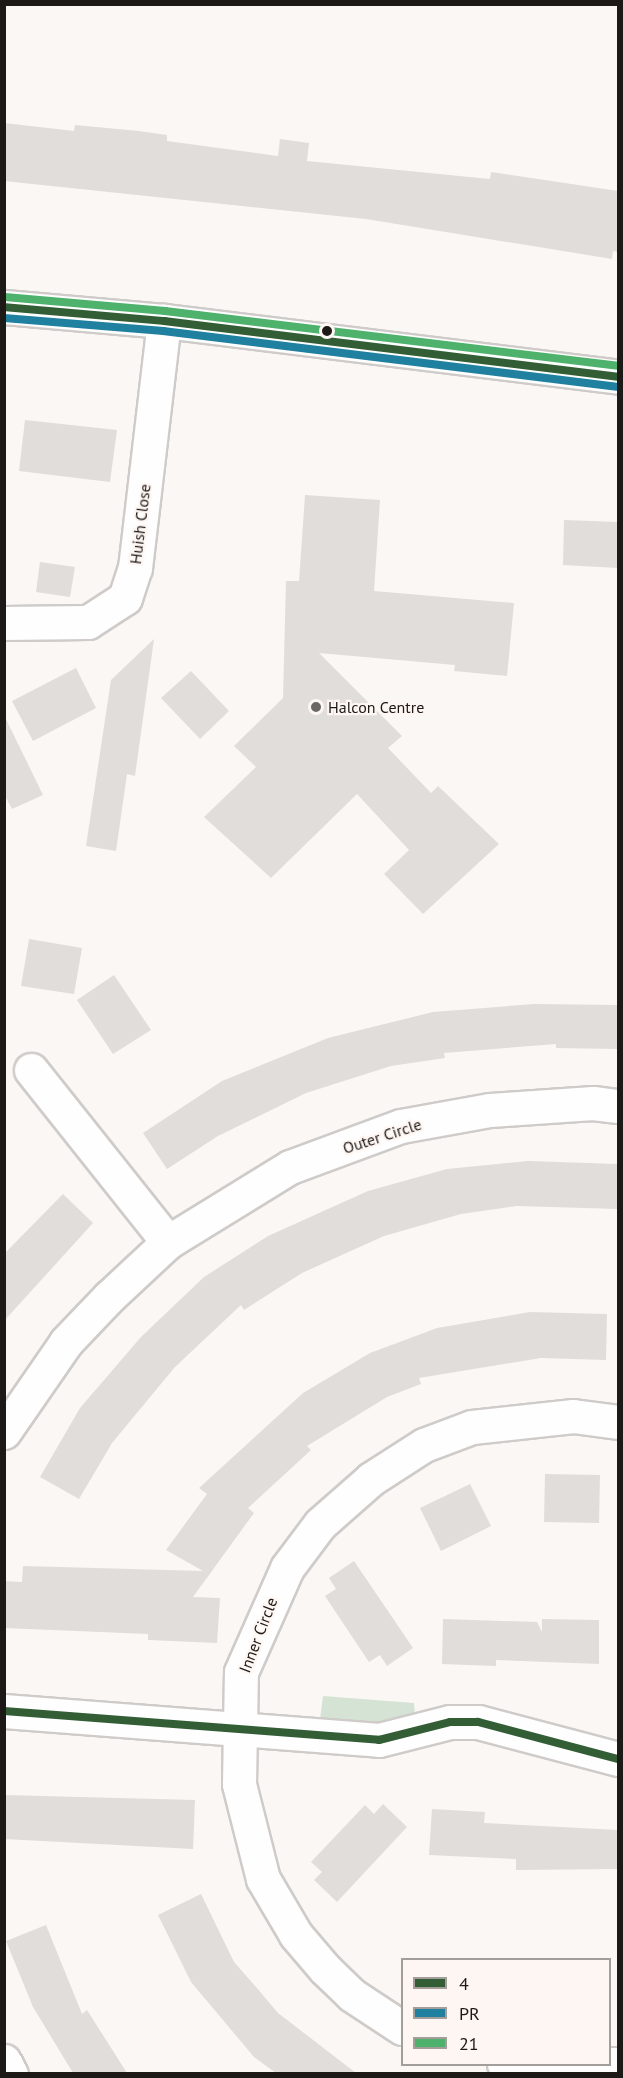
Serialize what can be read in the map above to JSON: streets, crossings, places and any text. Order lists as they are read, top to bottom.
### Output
{
  "streets": {
    "street": ["Huish Close", "Outer Circle", "Inner Circle"]
  },
  "places": ["Halcon Centre"],
  "lines": ["transit line 21", "transit line 4", "transit line PR"],
  "legend": ["4", "PR", "21"]
}
